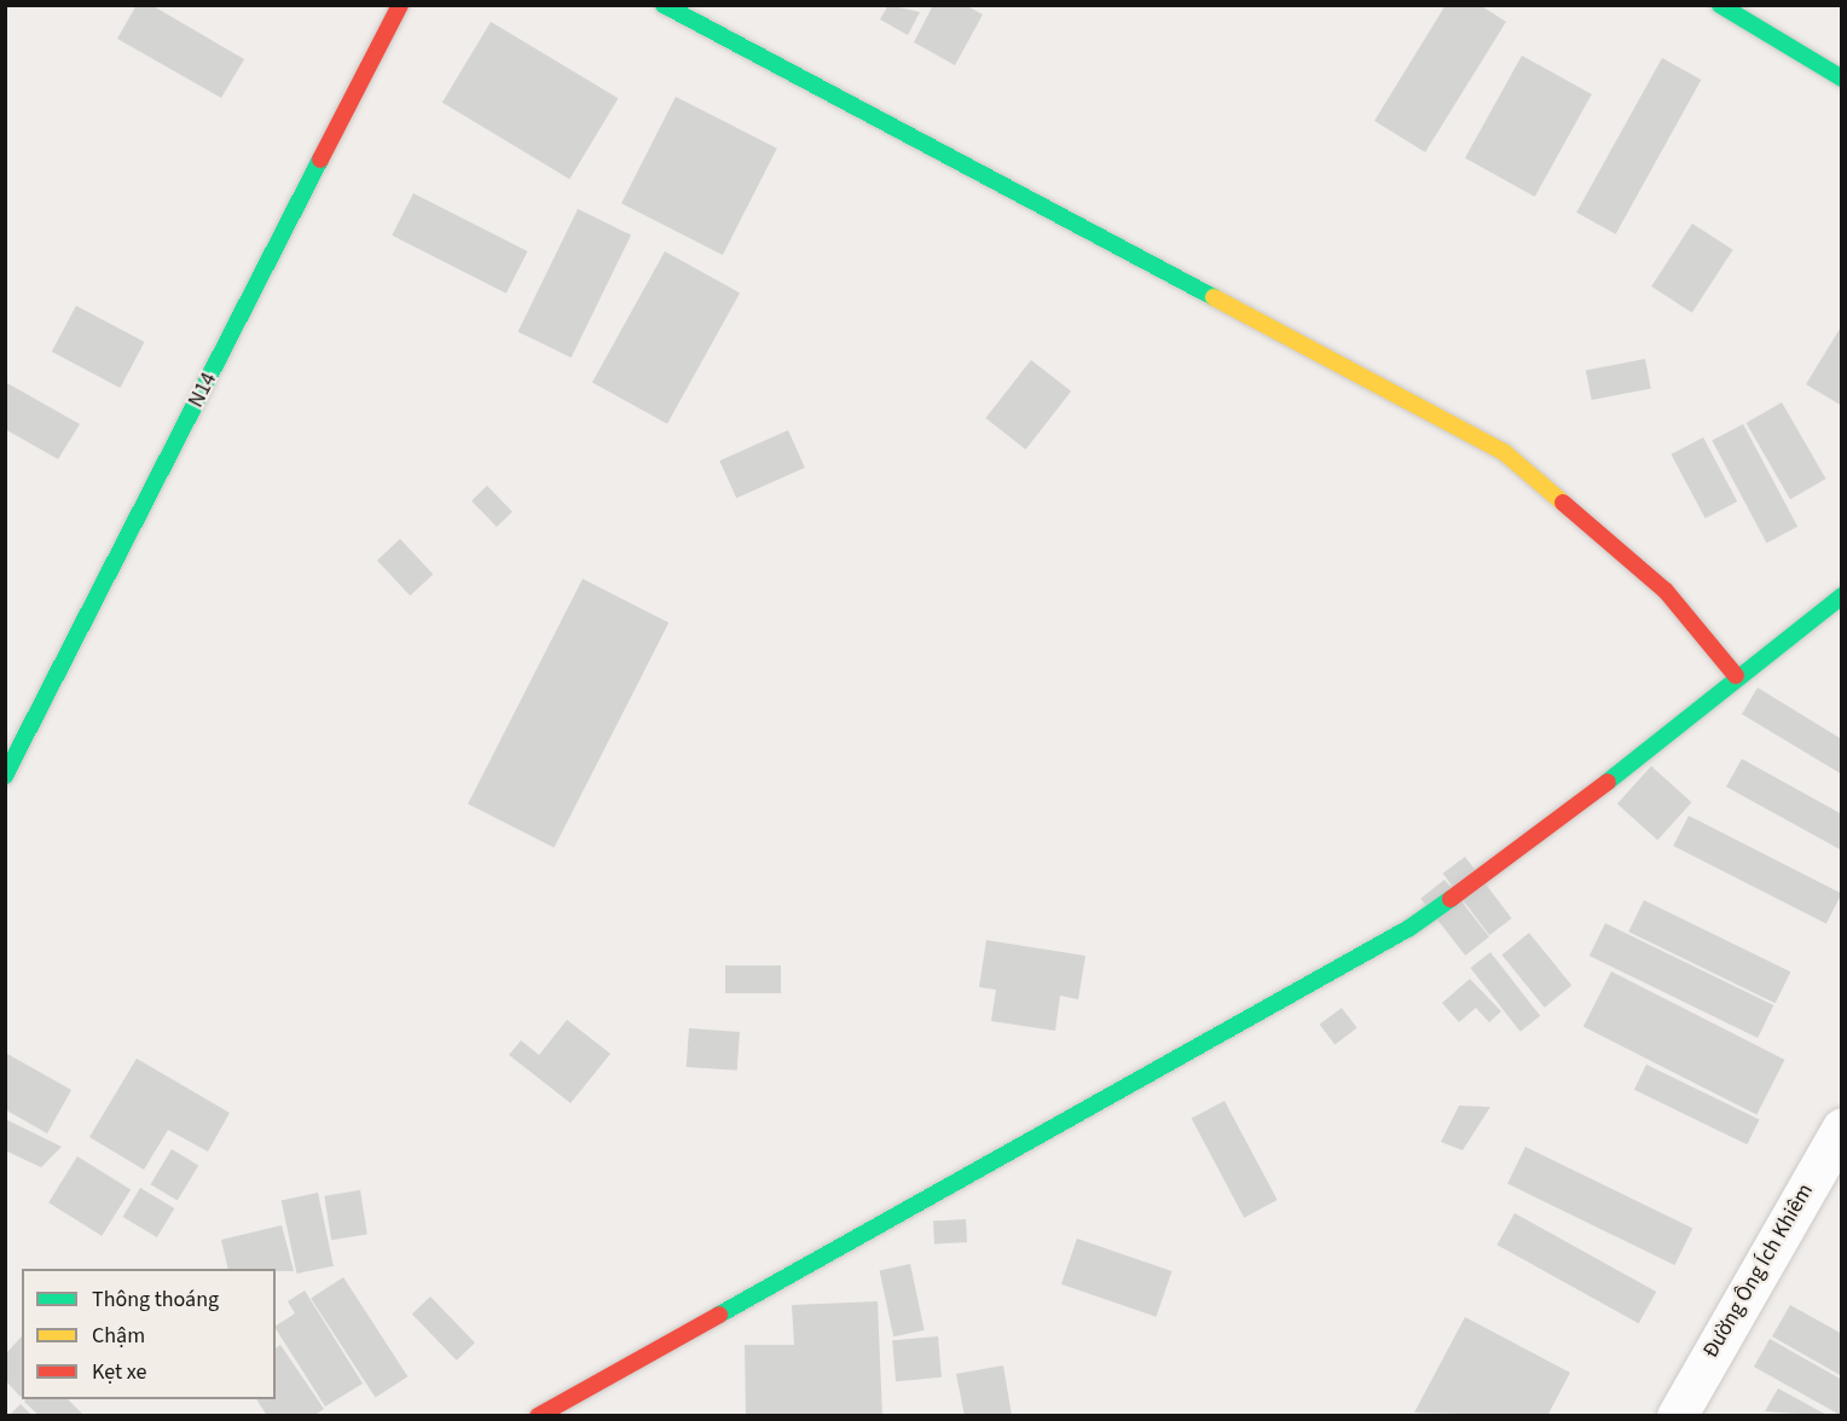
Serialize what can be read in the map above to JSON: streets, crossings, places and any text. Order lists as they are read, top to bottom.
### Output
{
  "streets": {
    "street": ["N14", "Đường Ông Ích Khiêm"]
  },
  "legend": ["Thông thoáng", "Chậm", "Kẹt xe"]
}
